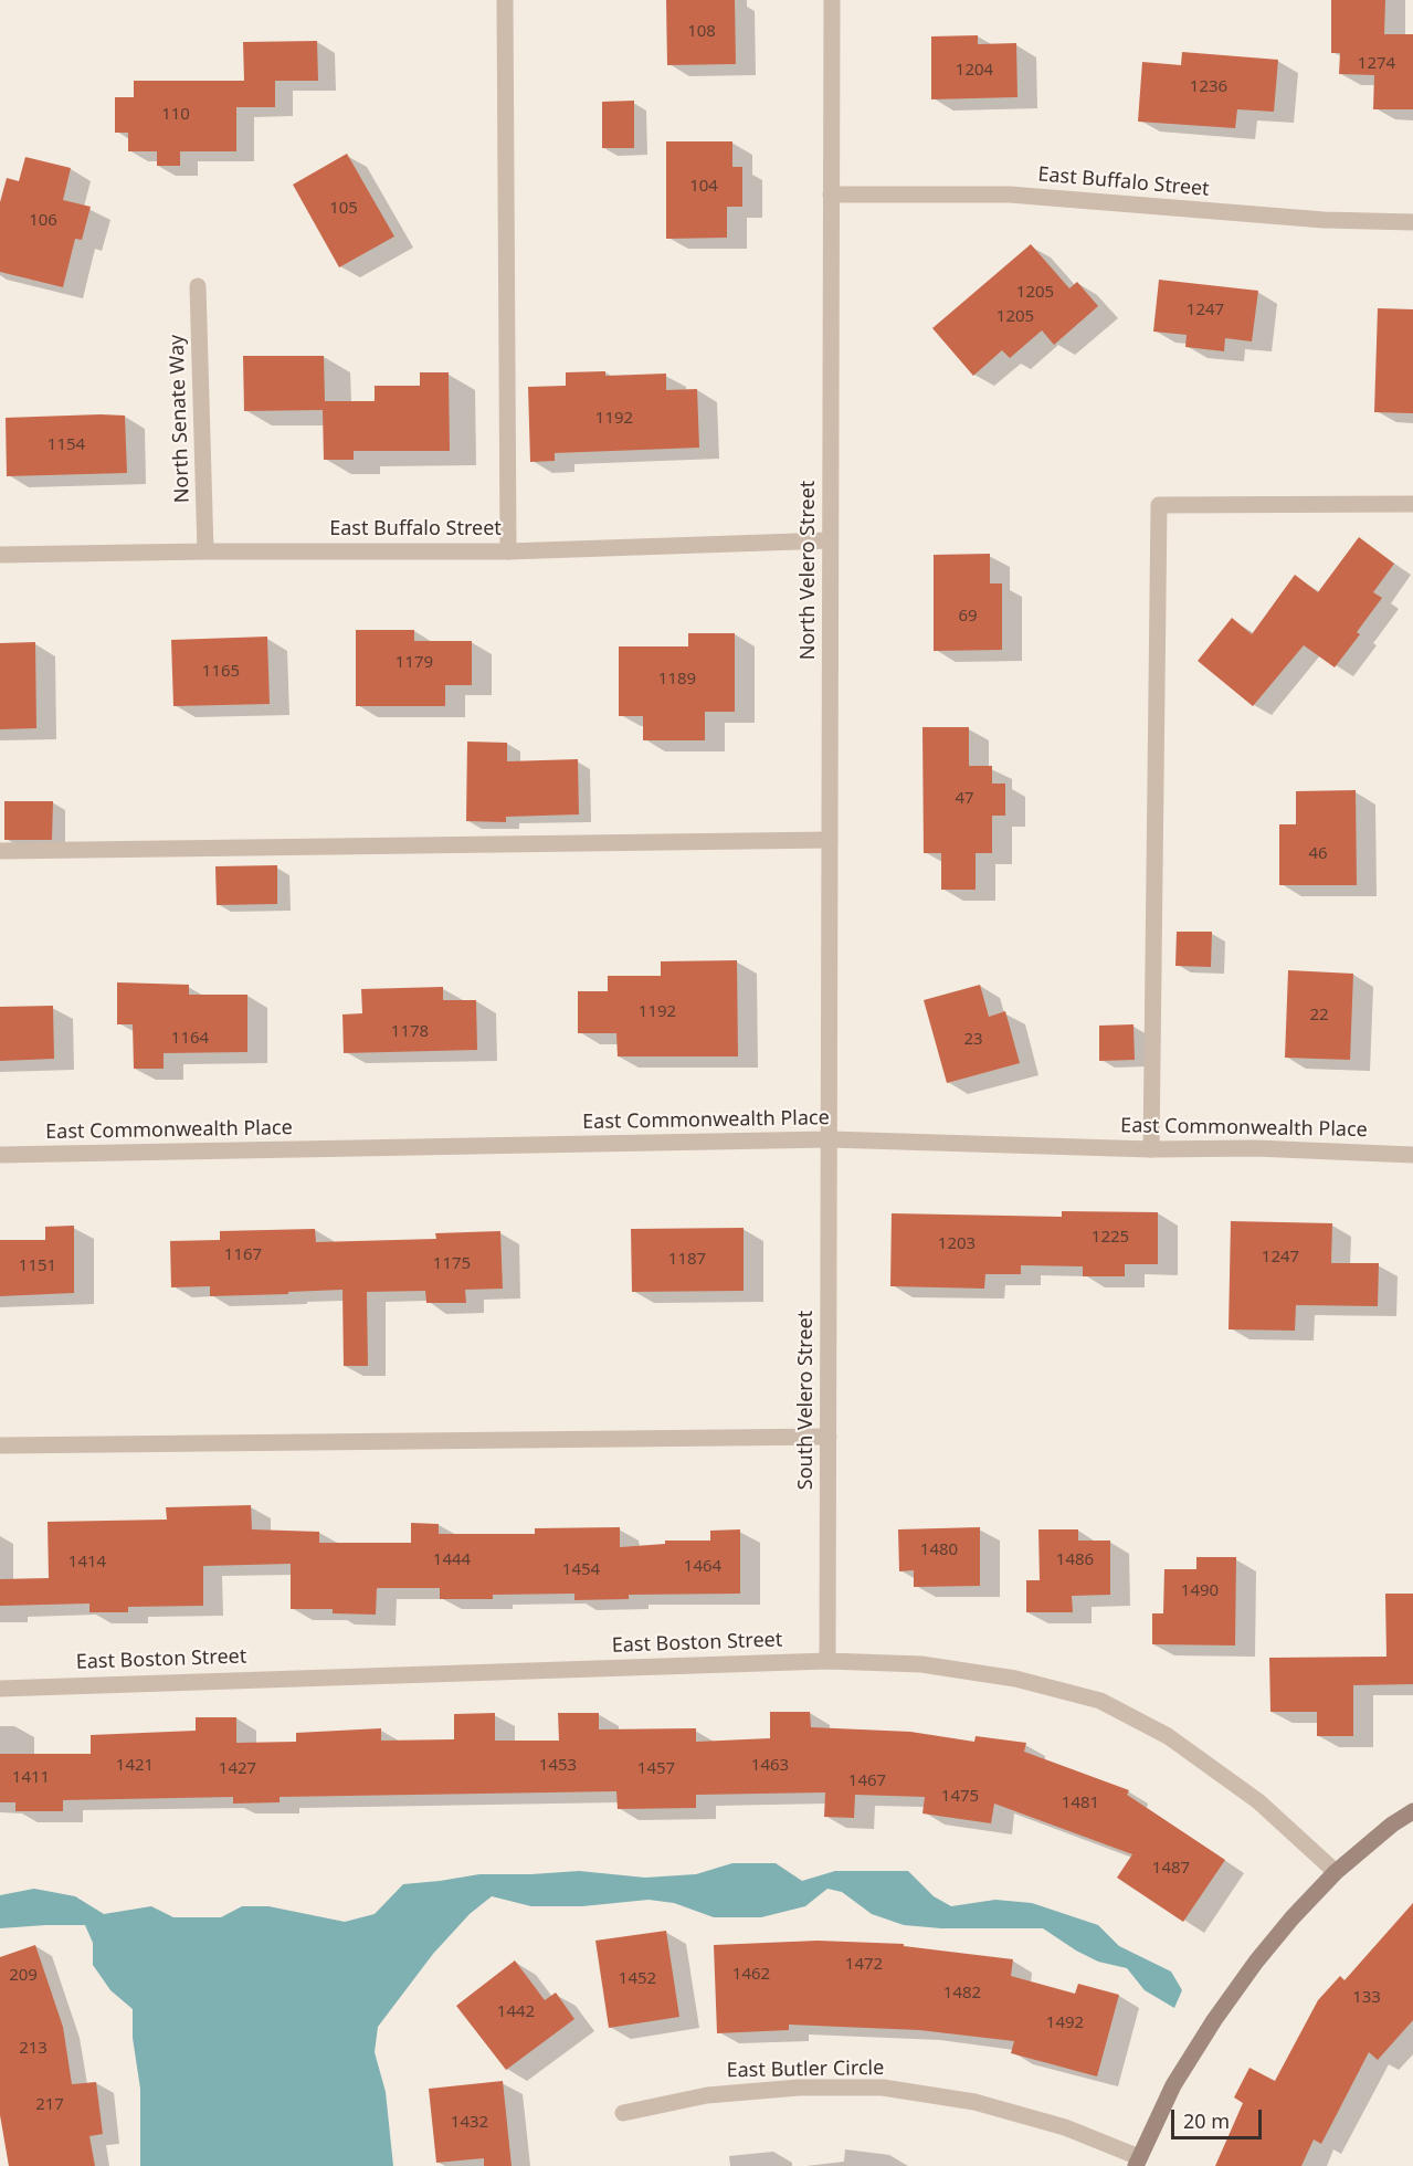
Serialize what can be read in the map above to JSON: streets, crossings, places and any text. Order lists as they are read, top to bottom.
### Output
{
  "streets": {
    "street": [
      "East Buffalo Street",
      "North Senate Way",
      "North Velero Street",
      "East Commonwealth Place",
      "South Velero Street",
      "East Boston Street",
      "East Butler Circle"
    ]
  },
  "crossings": [
    ["East Buffalo Street", "North Senate Way"],
    ["East Buffalo Street", "North Velero Street"],
    ["North Velero Street", "East Commonwealth Place"],
    ["North Velero Street", "South Velero Street"],
    ["East Commonwealth Place", "South Velero Street"],
    ["South Velero Street", "East Boston Street"]
  ],
  "house_numbers": [
    "108",
    "1274",
    "1204",
    "1236",
    "110",
    "104",
    "105",
    "106",
    "1205",
    "1247",
    "1205",
    "1192",
    "1154",
    "69",
    "1179",
    "1165",
    "1189",
    "47",
    "46",
    "1192",
    "22",
    "1178",
    "1164",
    "23",
    "1225",
    "1203",
    "1167",
    "1247",
    "1187",
    "1175",
    "1151",
    "1480",
    "1444",
    "1486",
    "1414",
    "1464",
    "1454",
    "1490",
    "1421",
    "1453",
    "1463",
    "1427",
    "1457",
    "1411",
    "1467",
    "1475",
    "1481",
    "1487",
    "1472",
    "1462",
    "209",
    "1452",
    "1482",
    "133",
    "1442",
    "1492",
    "213",
    "217",
    "1432"
  ],
  "scale_bar": "20 m"
}
